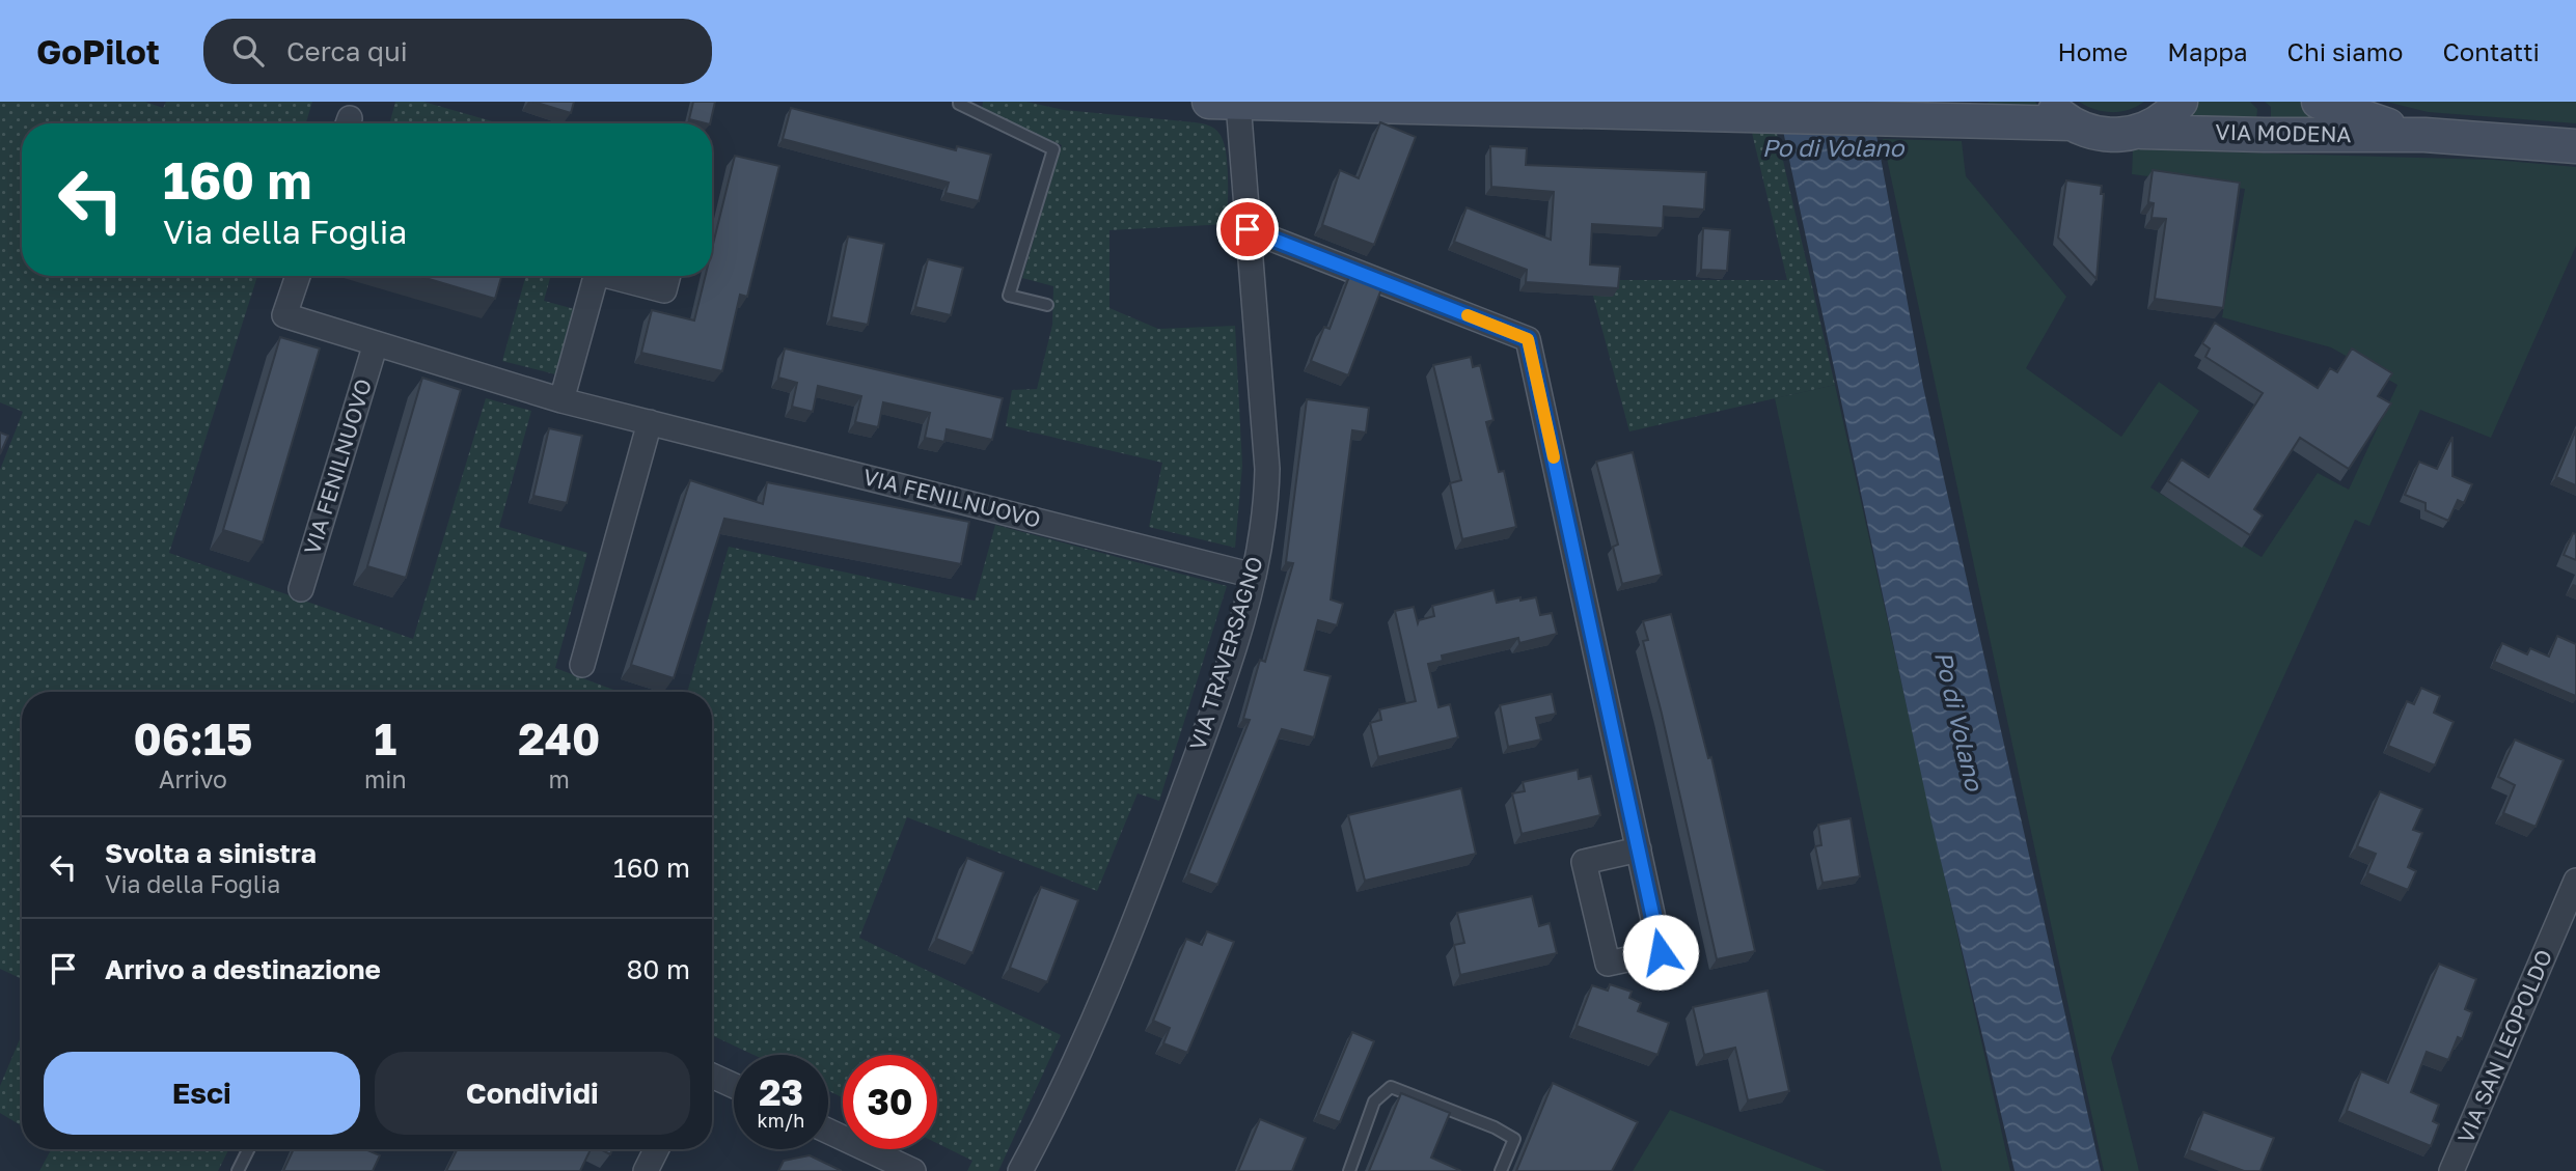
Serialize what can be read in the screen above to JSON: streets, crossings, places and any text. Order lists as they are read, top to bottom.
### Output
{
  "streets": {
    "main road": ["VIA MODENA"],
    "street": ["VIA FENILNUOVO", "VIA TRAVERSAGNO", "VIA SAN LEOPOLDO"]
  },
  "crossings": [
    ["VIA MODENA", "VIA TRAVERSAGNO"],
    ["VIA FENILNUOVO", "VIA TRAVERSAGNO"]
  ],
  "water": ["Po di Volano"],
  "page": {
    "header": "GoPilot",
    "search": "Cerca qui",
    "nav": [
      "Home",
      "Mappa",
      "Chi siamo",
      "Contatti"
    ],
    "turn": ["160 m", "Via della Foglia"],
    "eta": [
      "06:15",
      "Arrivo",
      "1",
      "min",
      "240",
      "m"
    ],
    "list": [
      {
        "name": "Svolta a sinistra",
        "note": "Via della Foglia",
        "value": "160 m"
      },
      {
        "name": "Arrivo a destinazione",
        "value": "80 m"
      }
    ],
    "buttons": ["Esci", "Condividi"],
    "speed": "23 km/h",
    "limit": "30"
  }
}
